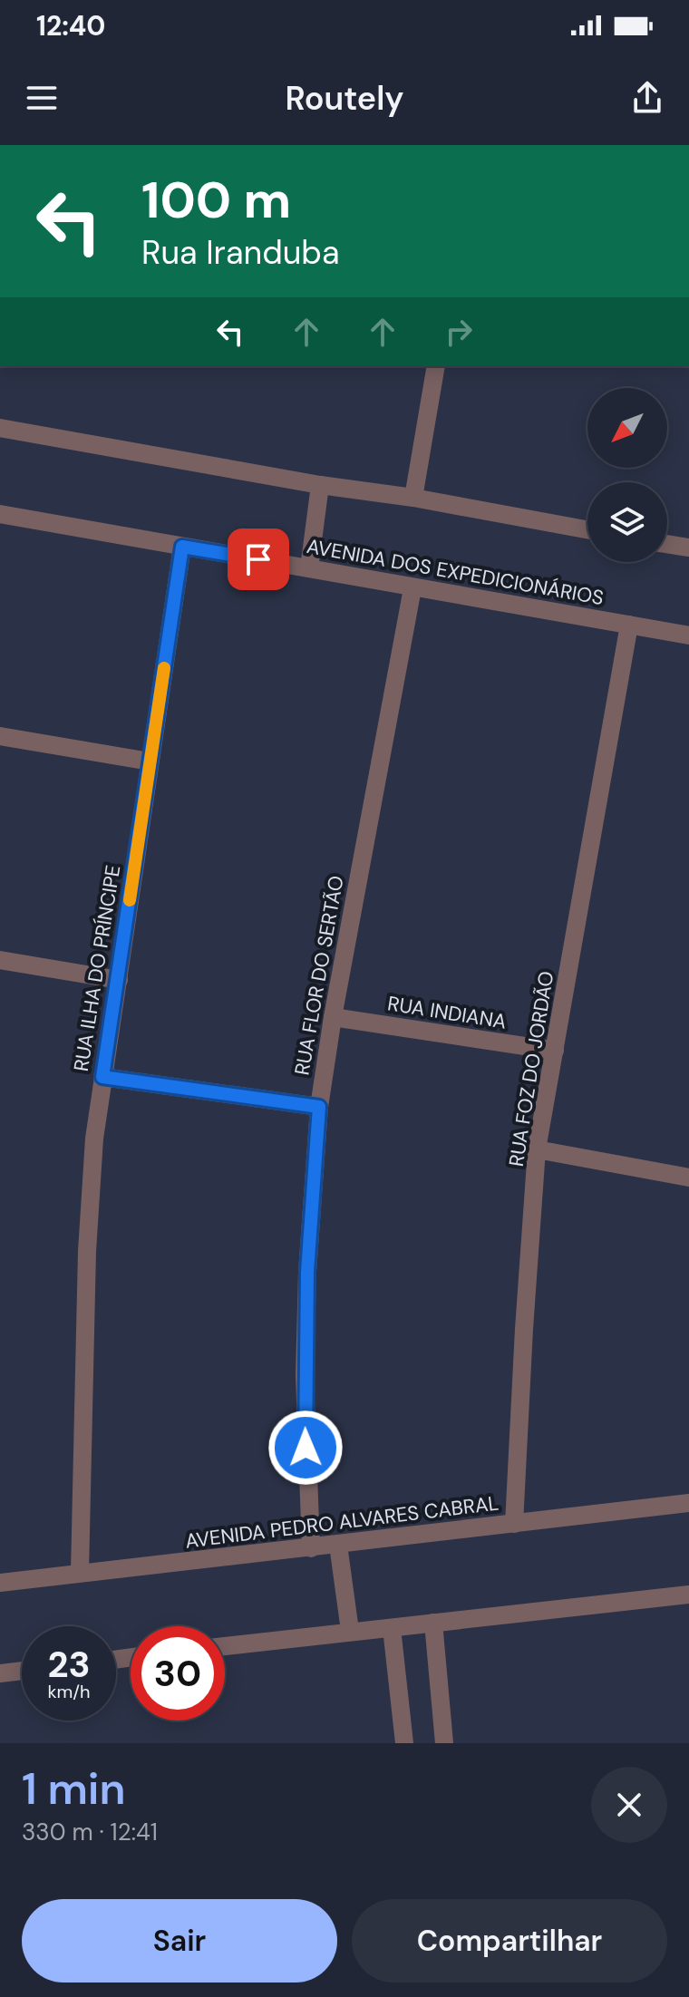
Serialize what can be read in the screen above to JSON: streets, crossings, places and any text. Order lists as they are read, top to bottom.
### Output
{
  "streets": {
    "street": [
      "AVENIDA DOS EXPEDICIONÁRIOS",
      "RUA ILHA DO PRÍNCIPE",
      "RUA FLOR DO SERTÃO",
      "RUA INDIANA",
      "RUA FOZ DO JORDÃO",
      "AVENIDA PEDRO ALVARES CABRAL"
    ]
  },
  "crossings": [
    ["AVENIDA DOS EXPEDICIONÁRIOS", "RUA ILHA DO PRÍNCIPE"],
    ["AVENIDA DOS EXPEDICIONÁRIOS", "RUA FLOR DO SERTÃO"],
    ["AVENIDA DOS EXPEDICIONÁRIOS", "RUA FOZ DO JORDÃO"],
    ["RUA ILHA DO PRÍNCIPE", "AVENIDA PEDRO ALVARES CABRAL"],
    ["RUA FLOR DO SERTÃO", "RUA INDIANA"],
    ["RUA FLOR DO SERTÃO", "AVENIDA PEDRO ALVARES CABRAL"],
    ["RUA INDIANA", "RUA FOZ DO JORDÃO"],
    ["RUA FOZ DO JORDÃO", "AVENIDA PEDRO ALVARES CABRAL"]
  ],
  "north": "bottom left",
  "page": {
    "status": "12:40",
    "header": "Routely",
    "turn": ["100 m", "Rua Iranduba"],
    "speed": "23 km/h",
    "limit": "30",
    "heading": ["1 min", "330 m · 12:41"],
    "buttons": ["Sair", "Compartilhar"]
  }
}
